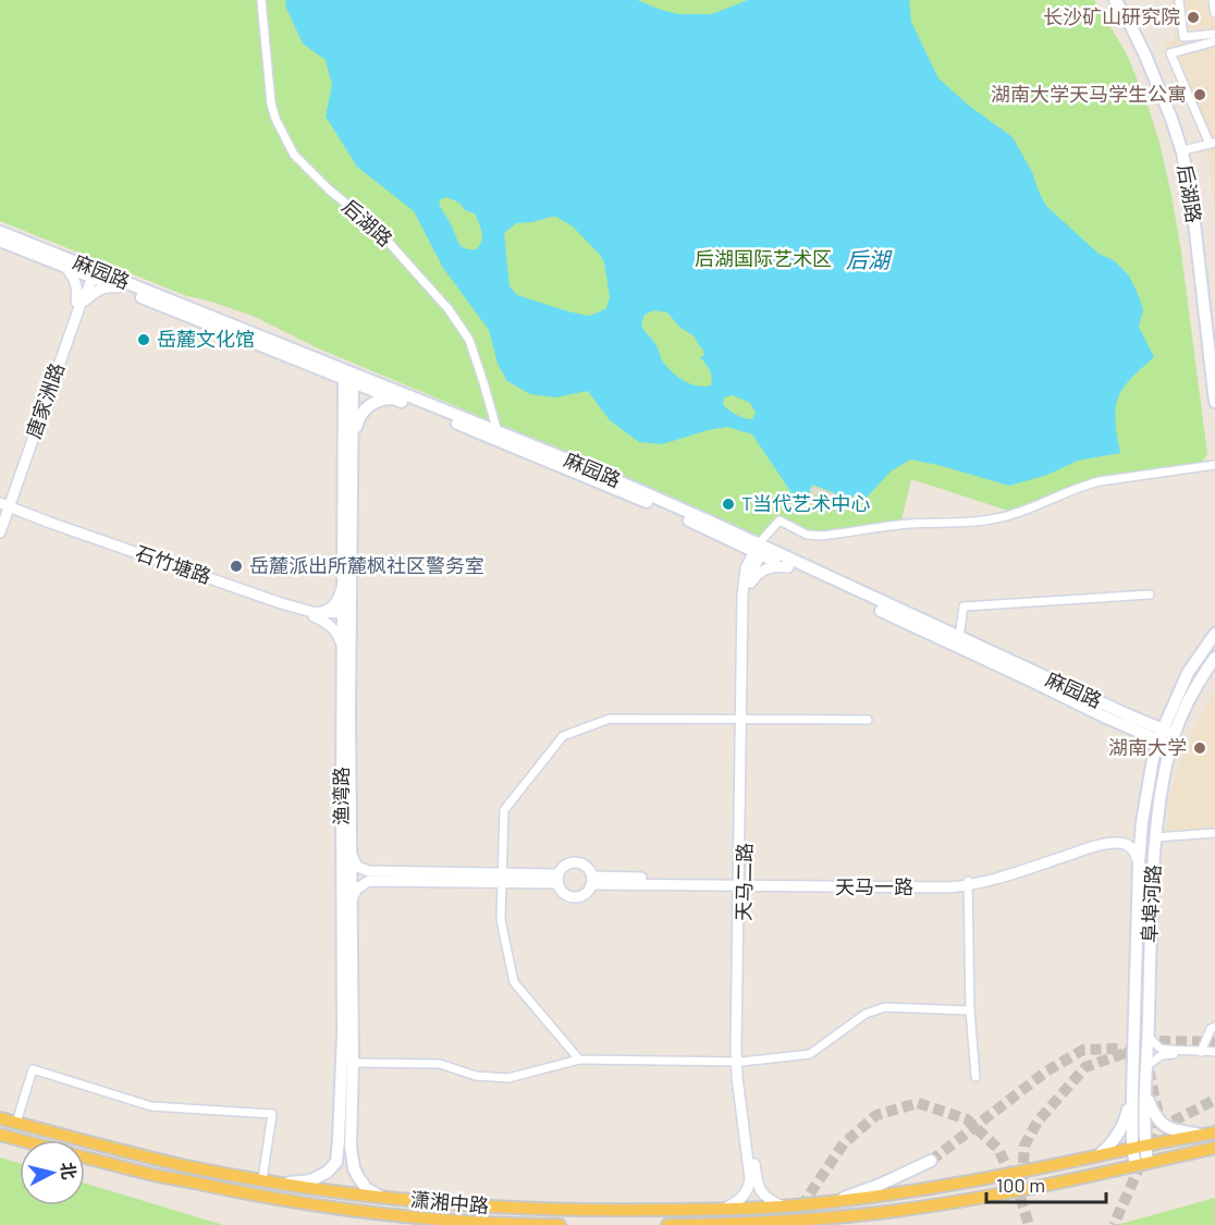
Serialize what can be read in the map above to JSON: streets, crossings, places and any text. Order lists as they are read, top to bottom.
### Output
{
  "streets": {
    "main road": [
      "后湖路",
      "麻园路",
      "渔湾路",
      "阜埠河路",
      "潇湘中路"
    ],
    "street": [
      "唐家洲路",
      "石竹塘路",
      "天马二路",
      "天马一路"
    ]
  },
  "crossings": [
    ["后湖路", "麻园路"],
    ["麻园路", "唐家洲路"],
    ["麻园路", "渔湾路"],
    ["麻园路", "阜埠河路"],
    ["唐家洲路", "石竹塘路"],
    ["石竹塘路", "渔湾路"],
    ["渔湾路", "天马一路"],
    ["渔湾路", "潇湘中路"],
    ["天马二路", "天马一路"],
    ["天马二路", "潇湘中路"],
    ["阜埠河路", "潇湘中路"]
  ],
  "water": ["后湖"],
  "parks": ["后湖国际艺术区"],
  "places": [
    "长沙矿山研究院",
    "湖南大学天马学生公寓",
    "岳麓文化馆",
    "T当代艺术中心",
    "岳麓派出所麓枫社区警务室",
    "湖南大学"
  ],
  "scale_bar": "100 m",
  "north": "right"
}
